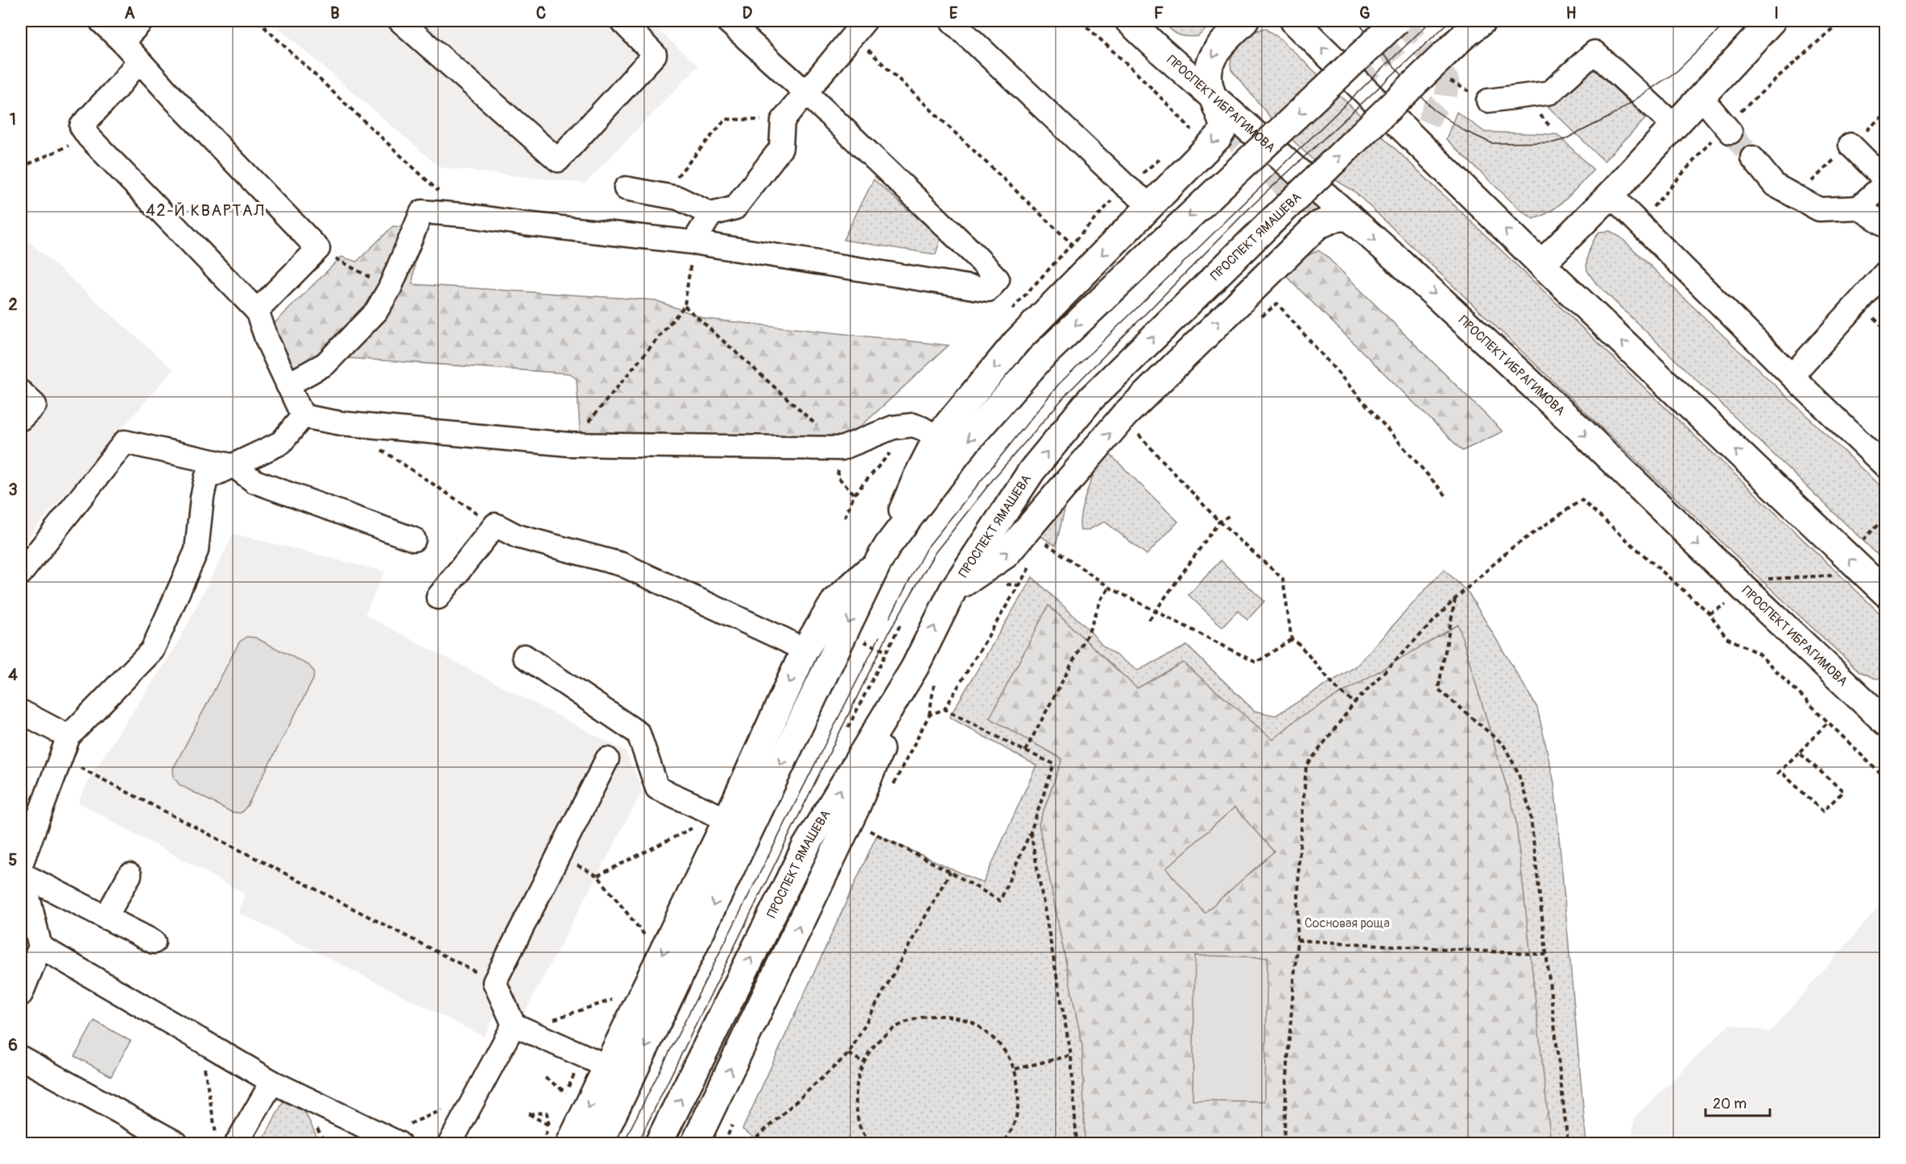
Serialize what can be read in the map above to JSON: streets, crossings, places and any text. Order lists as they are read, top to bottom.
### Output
{
  "streets": {
    "main road": ["ПРОСПЕКТ ИБРАГИМОВА", "ПРОСПЕКТ ЯМАШЕВА"]
  },
  "districts": ["42-Й КВАРТАЛ"],
  "parks": ["Сосновая роща"],
  "scale_bar": "20 m",
  "grid": {
    "columns": [
      "A",
      "B",
      "C",
      "D",
      "E",
      "F",
      "G",
      "H",
      "I"
    ],
    "rows": [
      "1",
      "2",
      "3",
      "4",
      "5",
      "6"
    ]
  }
}
